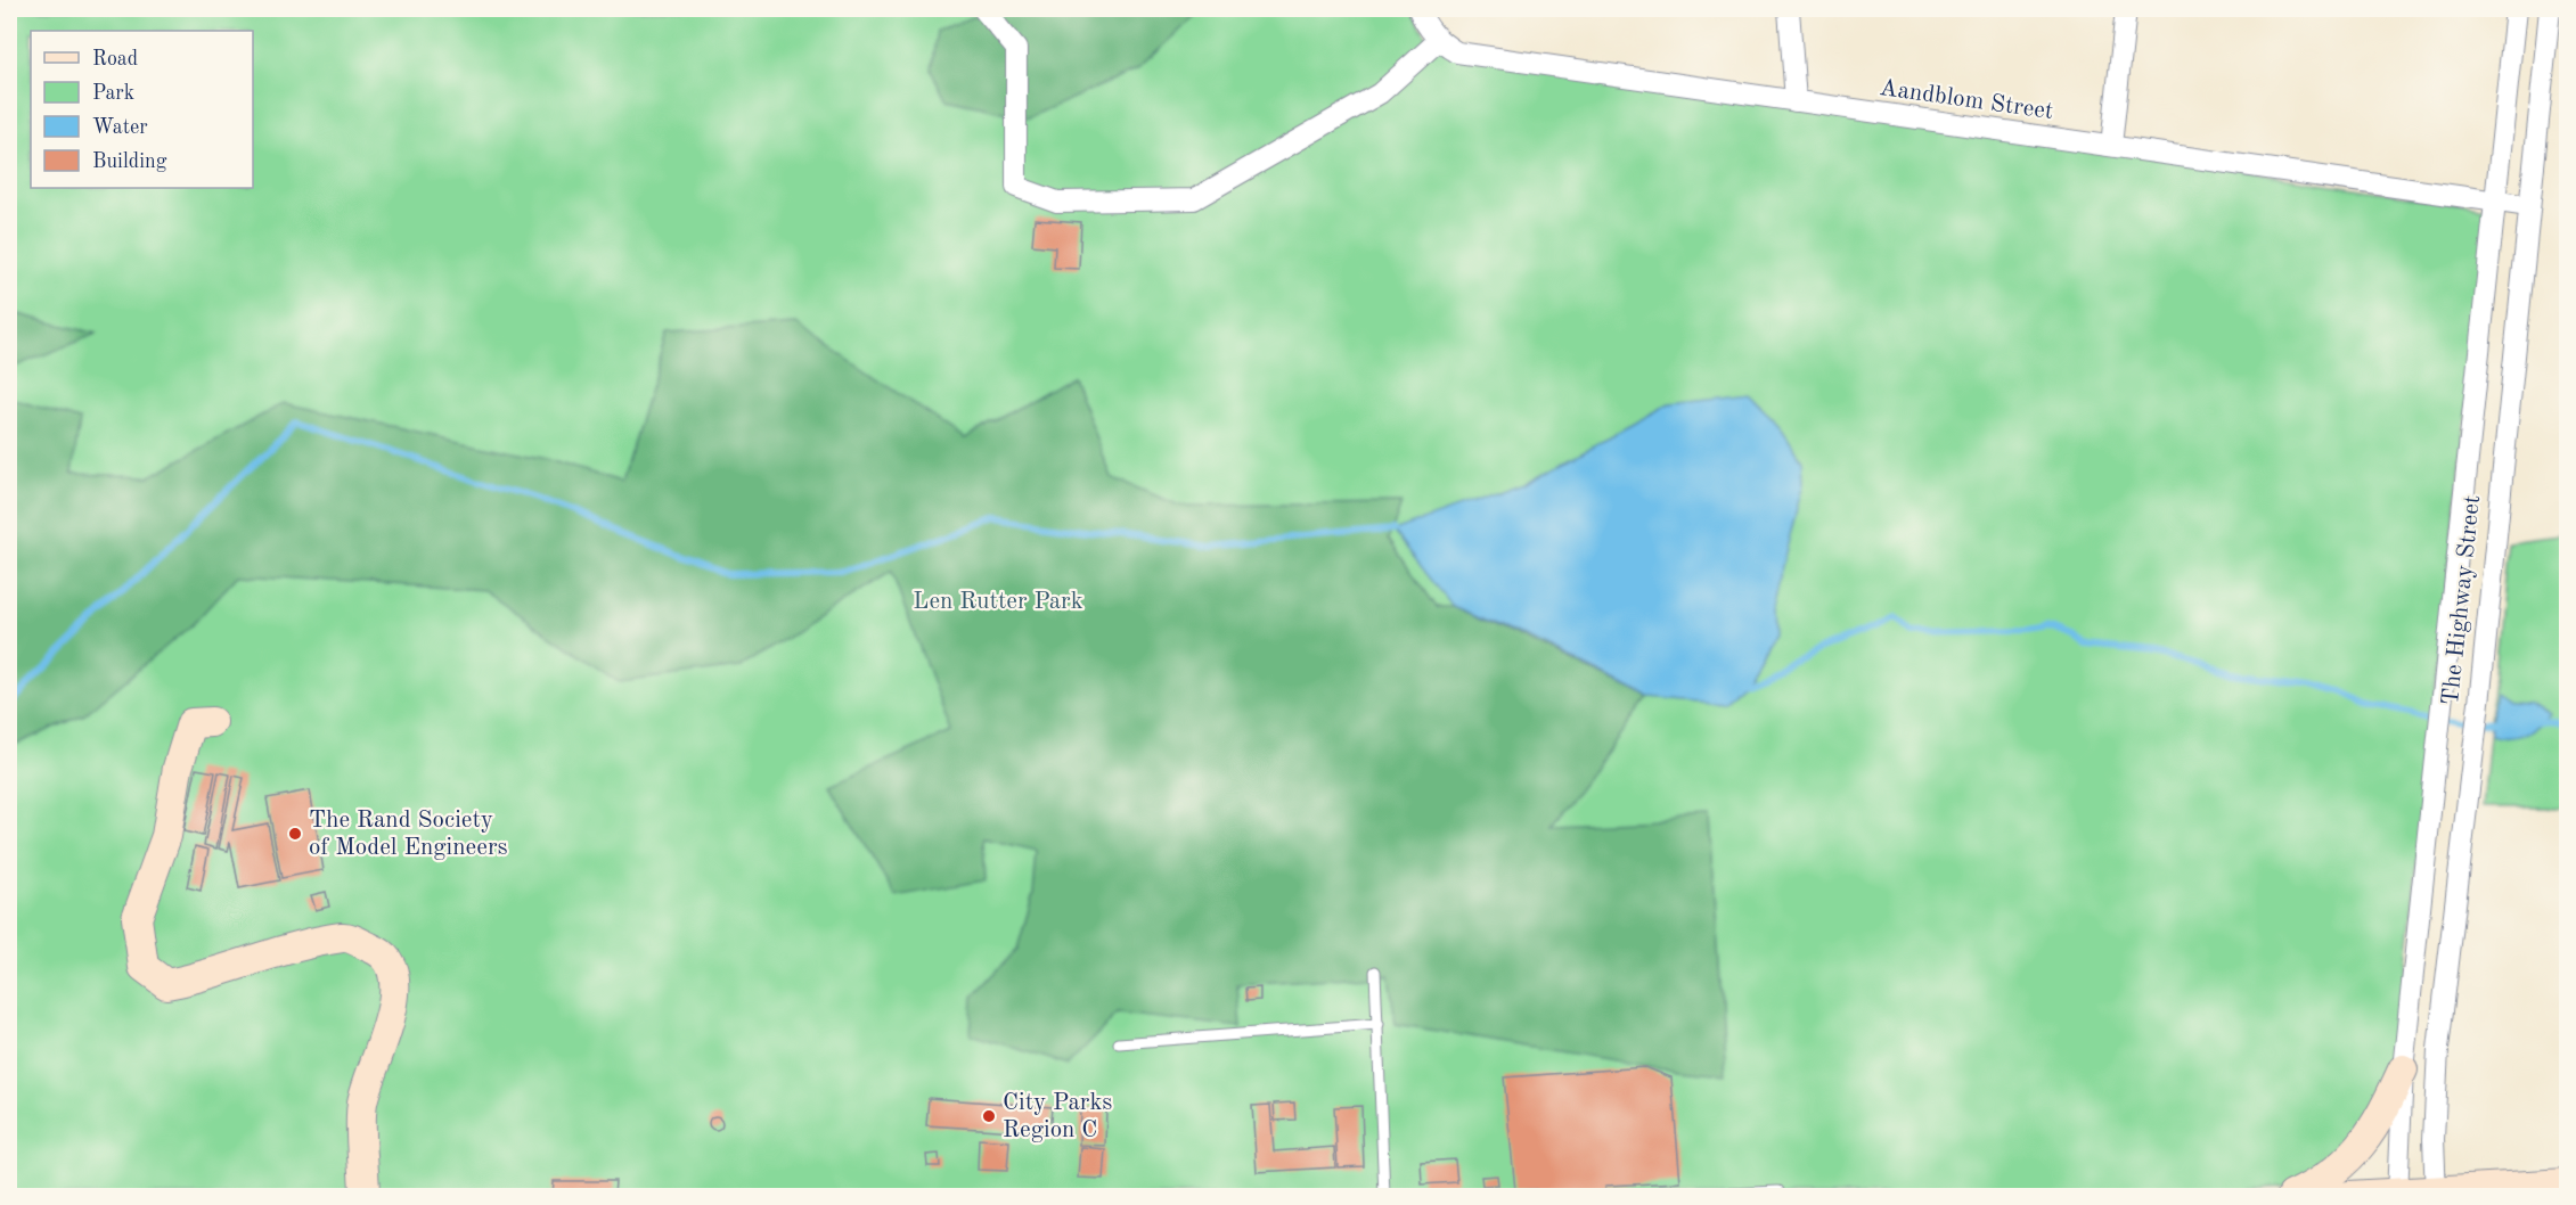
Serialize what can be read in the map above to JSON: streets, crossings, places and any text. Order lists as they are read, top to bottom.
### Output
{
  "streets": {
    "street": ["Aandblom Street", "The Highway Street"]
  },
  "crossings": [
    ["Aandblom Street", "The Highway Street"]
  ],
  "parks": ["Len Rutter Park"],
  "places": ["The Rand Society of Model Engineers", "City Parks Region C"],
  "legend": [
    "Road",
    "Park",
    "Water",
    "Building"
  ]
}
